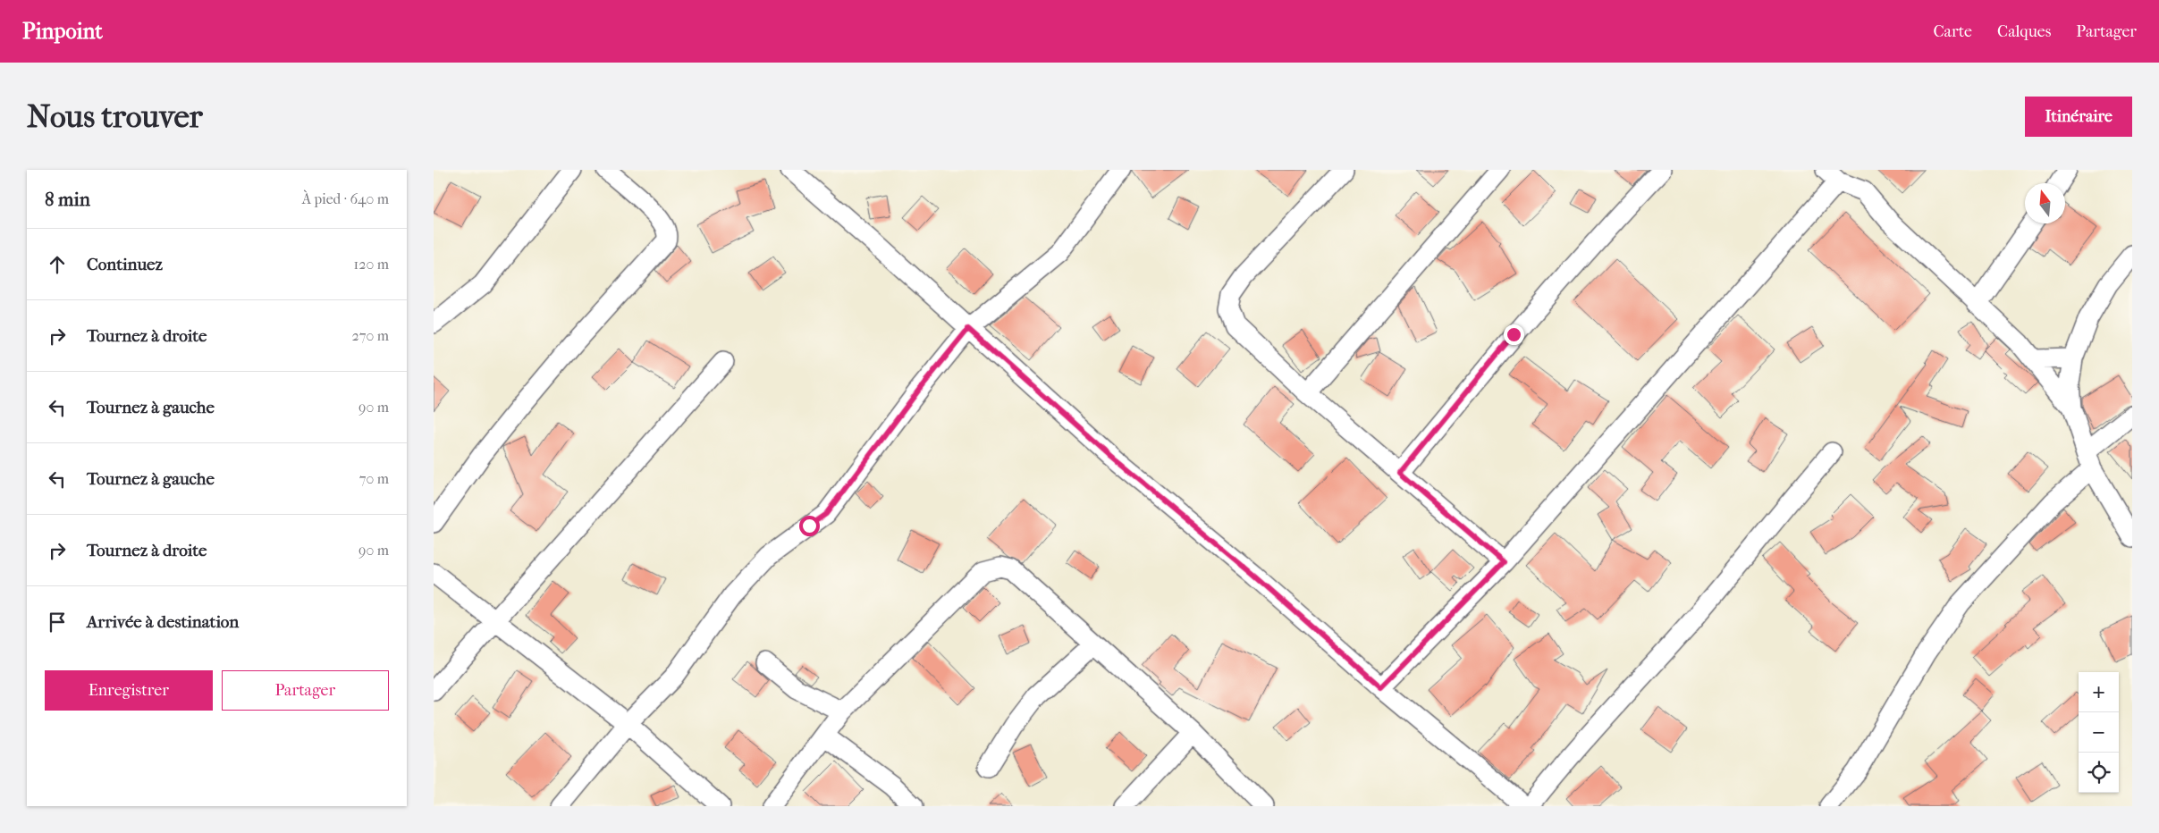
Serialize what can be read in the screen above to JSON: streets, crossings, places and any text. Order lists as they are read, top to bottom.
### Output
{
  "north": "top",
  "page": {
    "header": "Pinpoint",
    "nav": ["Carte", "Calques", "Partager"],
    "buttons": [
      "Itinéraire",
      ["Enregistrer", "Partager"]
    ],
    "title": "Nous trouver",
    "heading": ["8 min", "À pied · 640 m"],
    "list": [
      ["Continuez", "120 m"],
      ["Tournez à droite", "270 m"],
      ["Tournez à gauche", "90 m"],
      ["Tournez à gauche", "70 m"],
      ["Tournez à droite", "90 m"],
      "Arrivée à destination"
    ],
    "map_buttons": ["+", "−"]
  }
}
